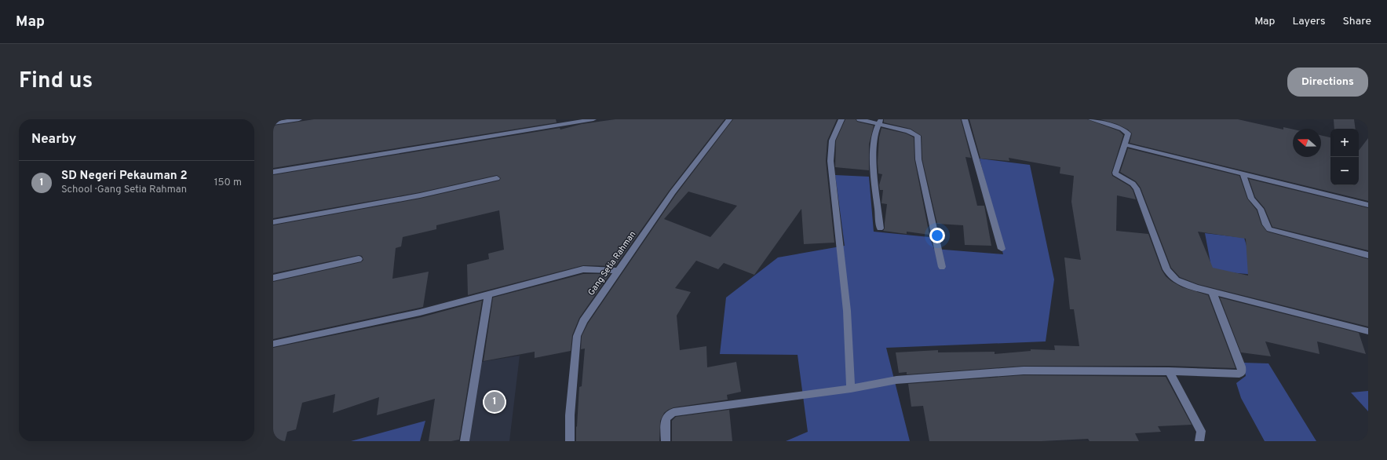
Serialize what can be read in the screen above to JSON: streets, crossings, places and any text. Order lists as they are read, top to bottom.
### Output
{
  "streets": {
    "street": ["Gang Setia Rahman"]
  },
  "north": "left",
  "page": {
    "header": "Map",
    "nav": ["Map", "Layers", "Share"],
    "title": "Find us",
    "buttons": "Directions",
    "heading": "Nearby",
    "map_buttons": ["+", "−"],
    "list": [
      {
        "mark": "1",
        "name": "SD Negeri Pekauman 2",
        "note": "School · Gang Setia Rahman",
        "value": "150 m"
      }
    ],
    "pins": "1"
  }
}
